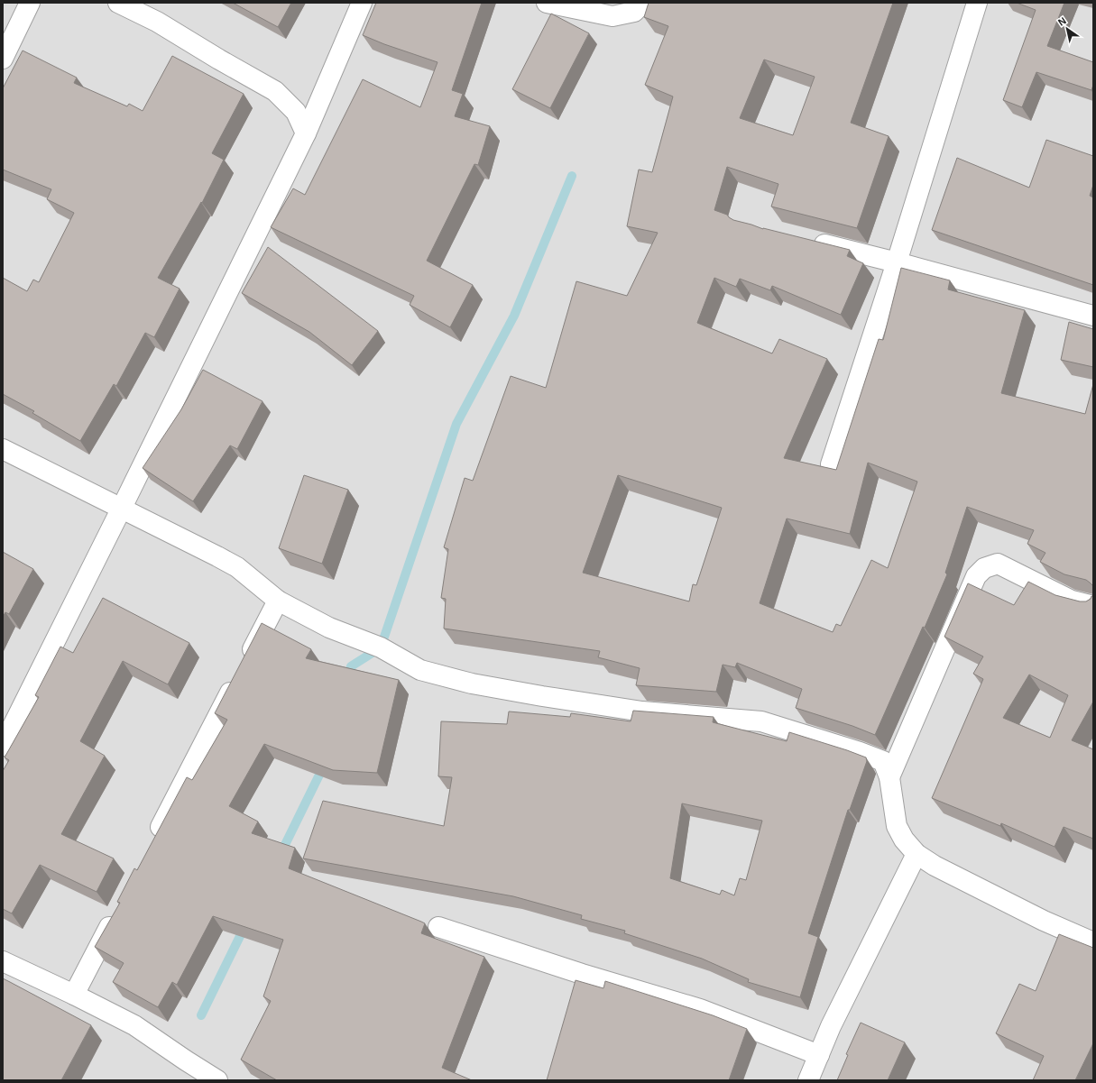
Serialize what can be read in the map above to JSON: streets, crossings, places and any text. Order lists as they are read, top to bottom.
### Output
{
  "north": "top left"
}
